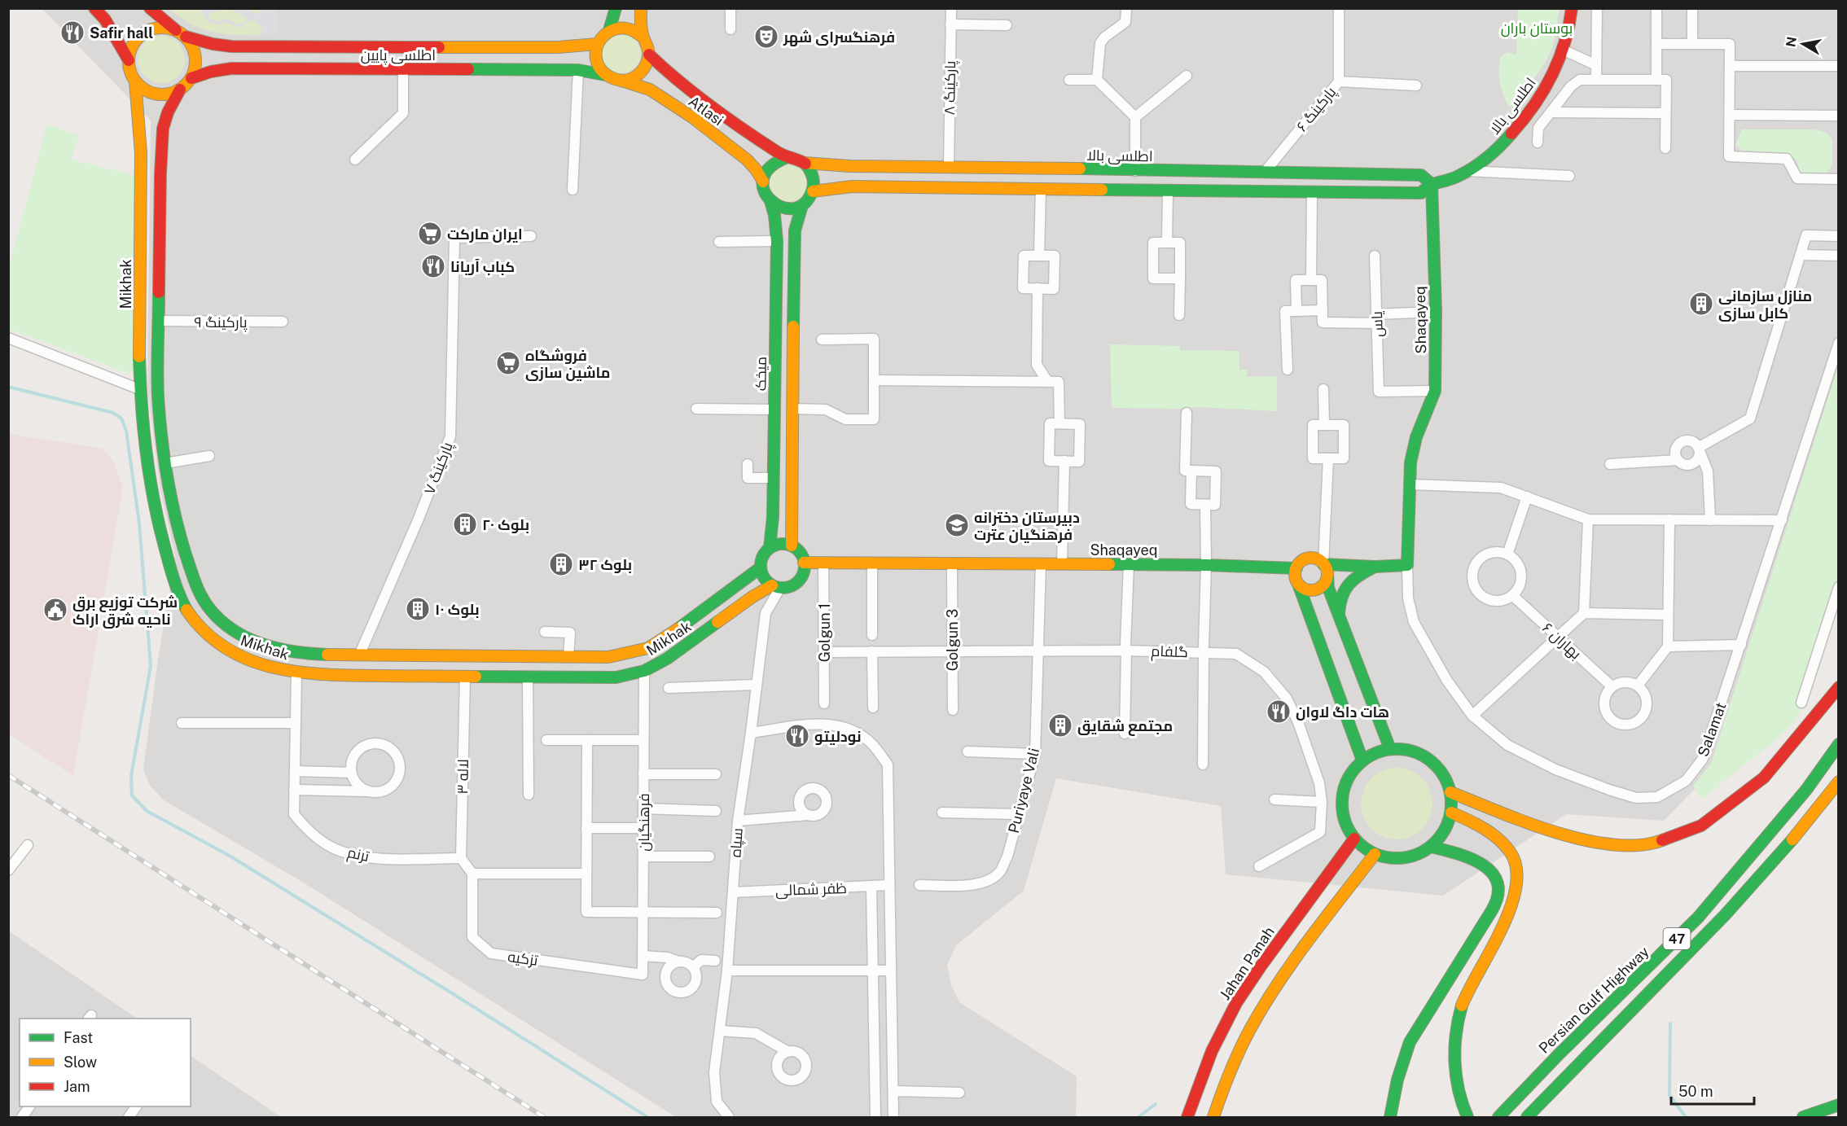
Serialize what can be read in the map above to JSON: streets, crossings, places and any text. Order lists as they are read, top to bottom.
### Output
{
  "streets": {
    "main road": [
      "اطلسی پایین",
      "اطلسی بالا",
      "Atlasi",
      "Mikhak",
      "Shaqayeq",
      "میخک",
      "47",
      "Jahan Panah",
      "Persian Gulf Highway"
    ],
    "street": [
      "پارکینگ ۸",
      "پارکینگ ۶",
      "پارکینگ ۹",
      "یاس",
      "پارکینگ ۷",
      "Golgun 1",
      "Golgun 3",
      "بهاران ۶",
      "گلفام",
      "Salamat",
      "لاله ۳",
      "Puriyaye Vali",
      "فرهنگیان",
      "سپاه",
      "ترنم",
      "ظفر شمالی",
      "تزکیه"
    ]
  },
  "crossings": [
    ["اطلسی پایین", "Atlasi"],
    ["اطلسی پایین", "Mikhak"],
    ["پارکینگ ۸", "اطلسی بالا"],
    ["اطلسی بالا", "پارکینگ ۶"],
    ["اطلسی بالا", "Atlasi"],
    ["اطلسی بالا", "Shaqayeq"],
    ["اطلسی بالا", "میخک"],
    ["Atlasi", "میخک"],
    ["Mikhak", "Shaqayeq"],
    ["Mikhak", "پارکینگ ۹"],
    ["Mikhak", "میخک"],
    ["Mikhak", "پارکینگ ۷"],
    ["Mikhak", "لاله ۳"],
    ["Mikhak", "فرهنگیان"],
    ["Mikhak", "سپاه"],
    ["Shaqayeq", "یاس"],
    ["Shaqayeq", "میخک"],
    ["Shaqayeq", "Golgun 1"],
    ["Shaqayeq", "Salamat"],
    ["Shaqayeq", "Puriyaye Vali"],
    ["Shaqayeq", "سپاه"],
    ["میخک", "سپاه"],
    ["Golgun 1", "گلفام"],
    ["Golgun 3", "گلفام"],
    ["گلفام", "Puriyaye Vali"],
    ["لاله ۳", "ترنم"],
    ["فرهنگیان", "تزکیه"],
    ["سپاه", "ظفر شمالی"]
  ],
  "parks": ["بوستان باران"],
  "places": {
    "restaurant": [
      "Safir hall",
      "کباب آریانا",
      "هات داگ لاوان",
      "نودلیتو"
    ],
    "theatre": ["فرهنگسرای شهر"],
    "supermarket": ["ایران مارکت", "فروشگاه ماشین سازی"],
    "building": [
      "منازل سازمانی کابل سازی",
      "بلوک ۲۰",
      "بلوک ۳۲",
      "بلوک ۱۰",
      "مجتمع شقایق"
    ],
    "school or university": ["دبیرستان دخترانه فرهنگیان عترت"],
    "public building": ["شرکت توزیع برق ناحیه شرق اراک"]
  },
  "legend": ["Fast", "Slow", "Jam"],
  "scale_bar": "50 m",
  "north": "left"
}
